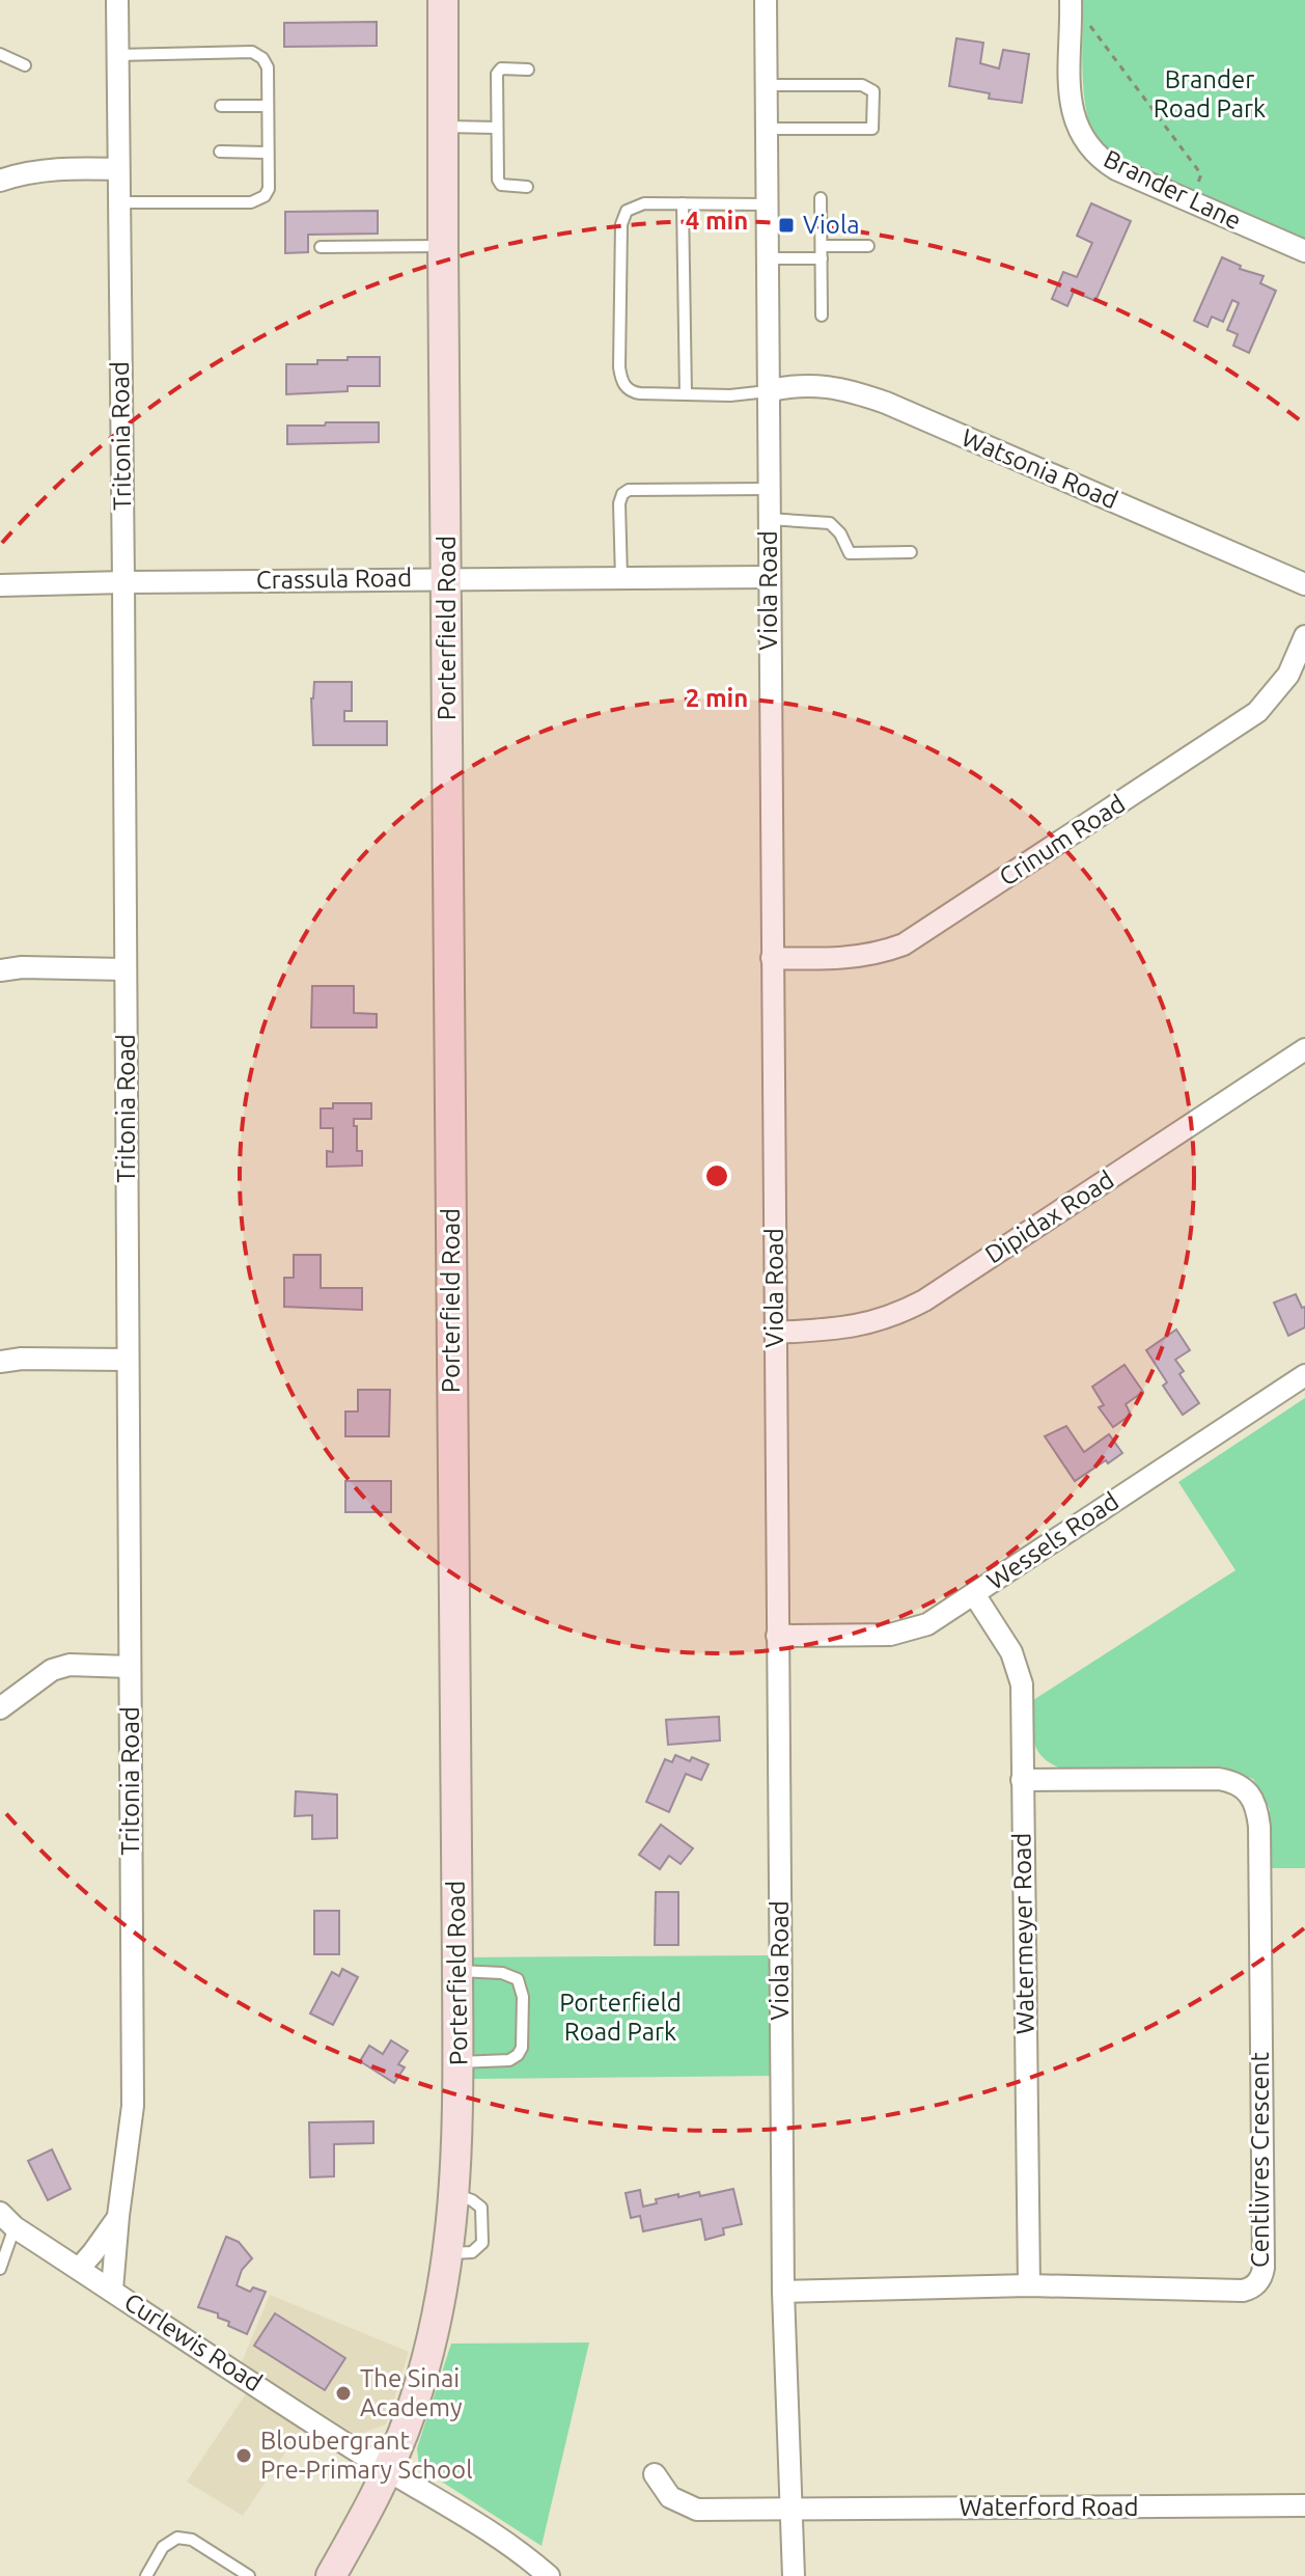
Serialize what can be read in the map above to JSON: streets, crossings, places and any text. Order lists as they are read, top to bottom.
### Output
{
  "streets": {
    "street": [
      "Brander Lane",
      "Tritonia Road",
      "Watsonia Road",
      "Crassula Road",
      "Viola Road",
      "Porterfield Road",
      "Crinum Road",
      "Dipidax Road",
      "Wessels Road",
      "Watermeyer Road",
      "Centlivres Crescent",
      "Curlewis Road",
      "Waterford Road"
    ]
  },
  "crossings": [
    ["Tritonia Road", "Crassula Road"],
    ["Tritonia Road", "Curlewis Road"],
    ["Watsonia Road", "Viola Road"],
    ["Crassula Road", "Viola Road"],
    ["Crassula Road", "Porterfield Road"],
    ["Viola Road", "Crinum Road"],
    ["Viola Road", "Dipidax Road"],
    ["Viola Road", "Wessels Road"],
    ["Viola Road", "Centlivres Crescent"],
    ["Viola Road", "Waterford Road"],
    ["Porterfield Road", "Curlewis Road"],
    ["Wessels Road", "Watermeyer Road"],
    ["Watermeyer Road", "Centlivres Crescent"]
  ],
  "parks": ["Brander Road Park", "Porterfield Road Park"],
  "places": {
    "transit": ["Viola"],
    "other": ["The Sinai Academy", "Bloubergrant Pre-Primary School"]
  },
  "rings": ["4 min", "2 min"]
}
